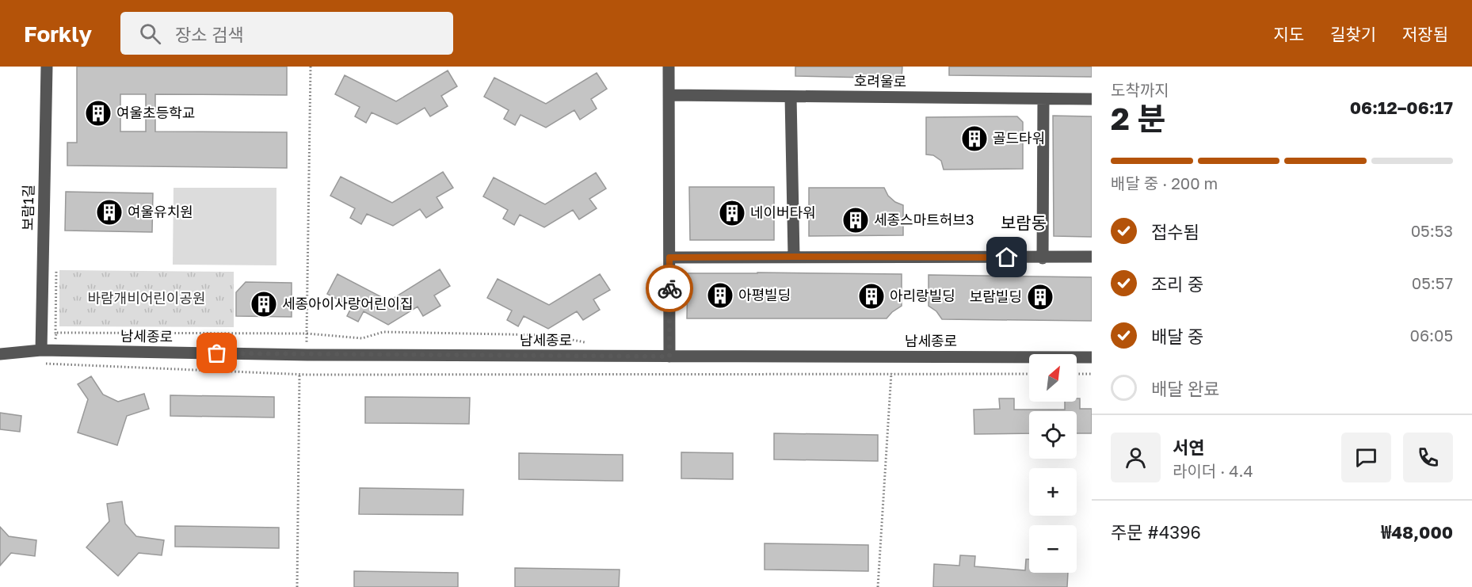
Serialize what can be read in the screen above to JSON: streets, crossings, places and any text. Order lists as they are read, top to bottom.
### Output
{
  "streets": {
    "street": ["호려울로", "보람1길", "남세종로"]
  },
  "crossings": [
    ["보람1길", "남세종로"]
  ],
  "districts": ["보람동"],
  "parks": ["바람개비어린이공원"],
  "places": {
    "building": [
      "여울초등학교",
      "골드타워",
      "여울유치원",
      "네이버타워",
      "세종스마트허브3",
      "아평빌딩",
      "아리랑빌딩",
      "보람빌딩",
      "세종아이사랑어린이집"
    ]
  },
  "north": "top right",
  "page": {
    "header": "Forkly",
    "search": "장소 검색",
    "nav": ["지도", "길찾기", "저장됨"],
    "heading": ["2 분", "도착까지", "06:12–06:17"],
    "panel": [
      "서연",
      "라이더 · 4.4",
      "주문 #4396",
      "₩48,000"
    ],
    "bar": "배달 중 · 200 m",
    "list": [
      ["접수됨", "05:53"],
      ["조리 중", "05:57"],
      ["배달 중", "06:05"],
      "배달 완료"
    ],
    "map_buttons": ["+", "−"]
  }
}
